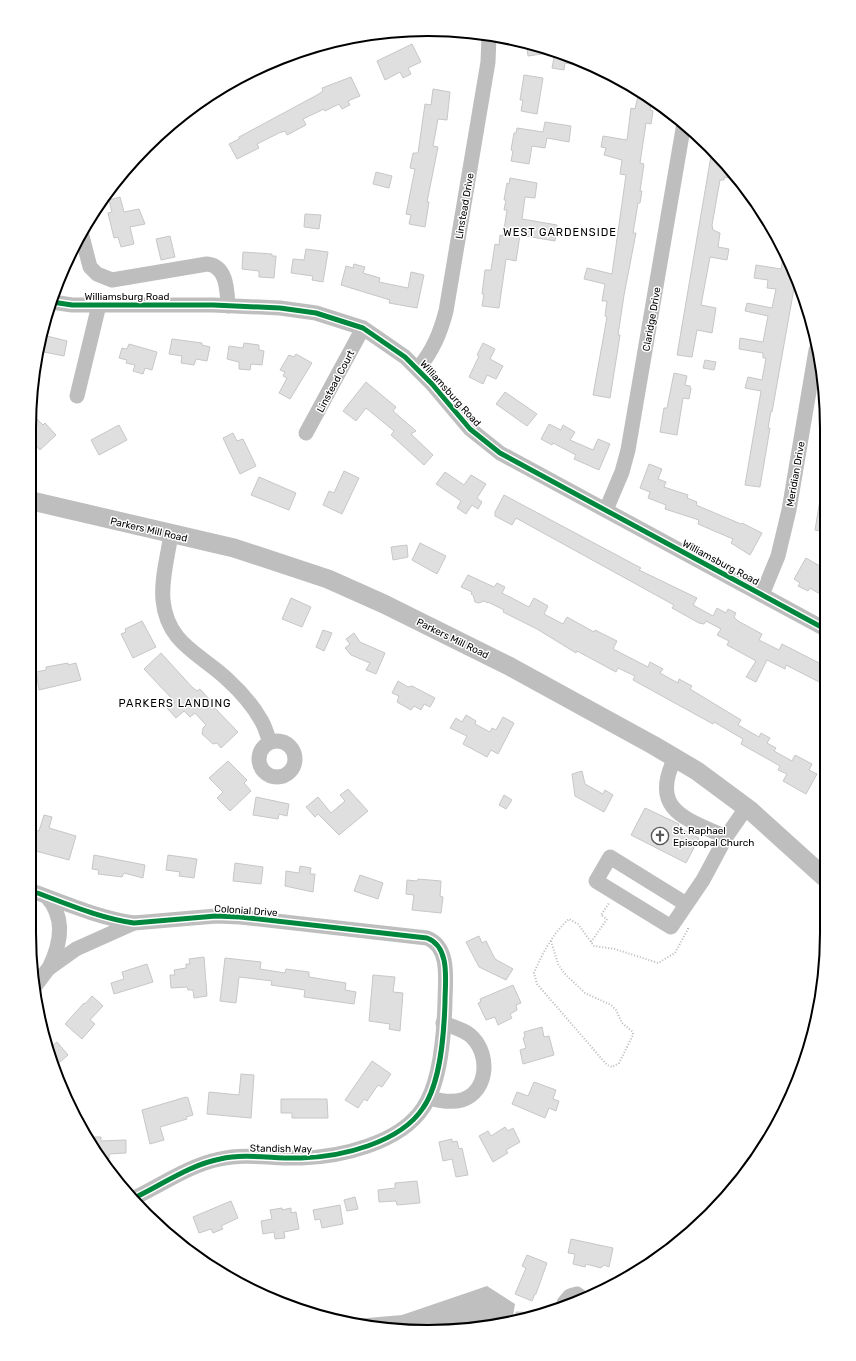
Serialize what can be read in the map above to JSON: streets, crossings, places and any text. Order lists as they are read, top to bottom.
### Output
{
  "streets": {
    "main road": ["Parkers Mill Road"],
    "street": [
      "Linstead Drive",
      "Williamsburg Road",
      "Claridge Drive",
      "Linstead Court",
      "Meridian Drive",
      "Colonial Drive",
      "Standish Way"
    ]
  },
  "crossings": [
    ["Linstead Drive", "Williamsburg Road"],
    ["Williamsburg Road", "Claridge Drive"],
    ["Williamsburg Road", "Linstead Court"],
    ["Williamsburg Road", "Meridian Drive"],
    ["Colonial Drive", "Standish Way"]
  ],
  "districts": ["WEST GARDENSIDE", "PARKERS LANDING"],
  "places": {
    "church": ["St. Raphael Episcopal Church"]
  }
}
